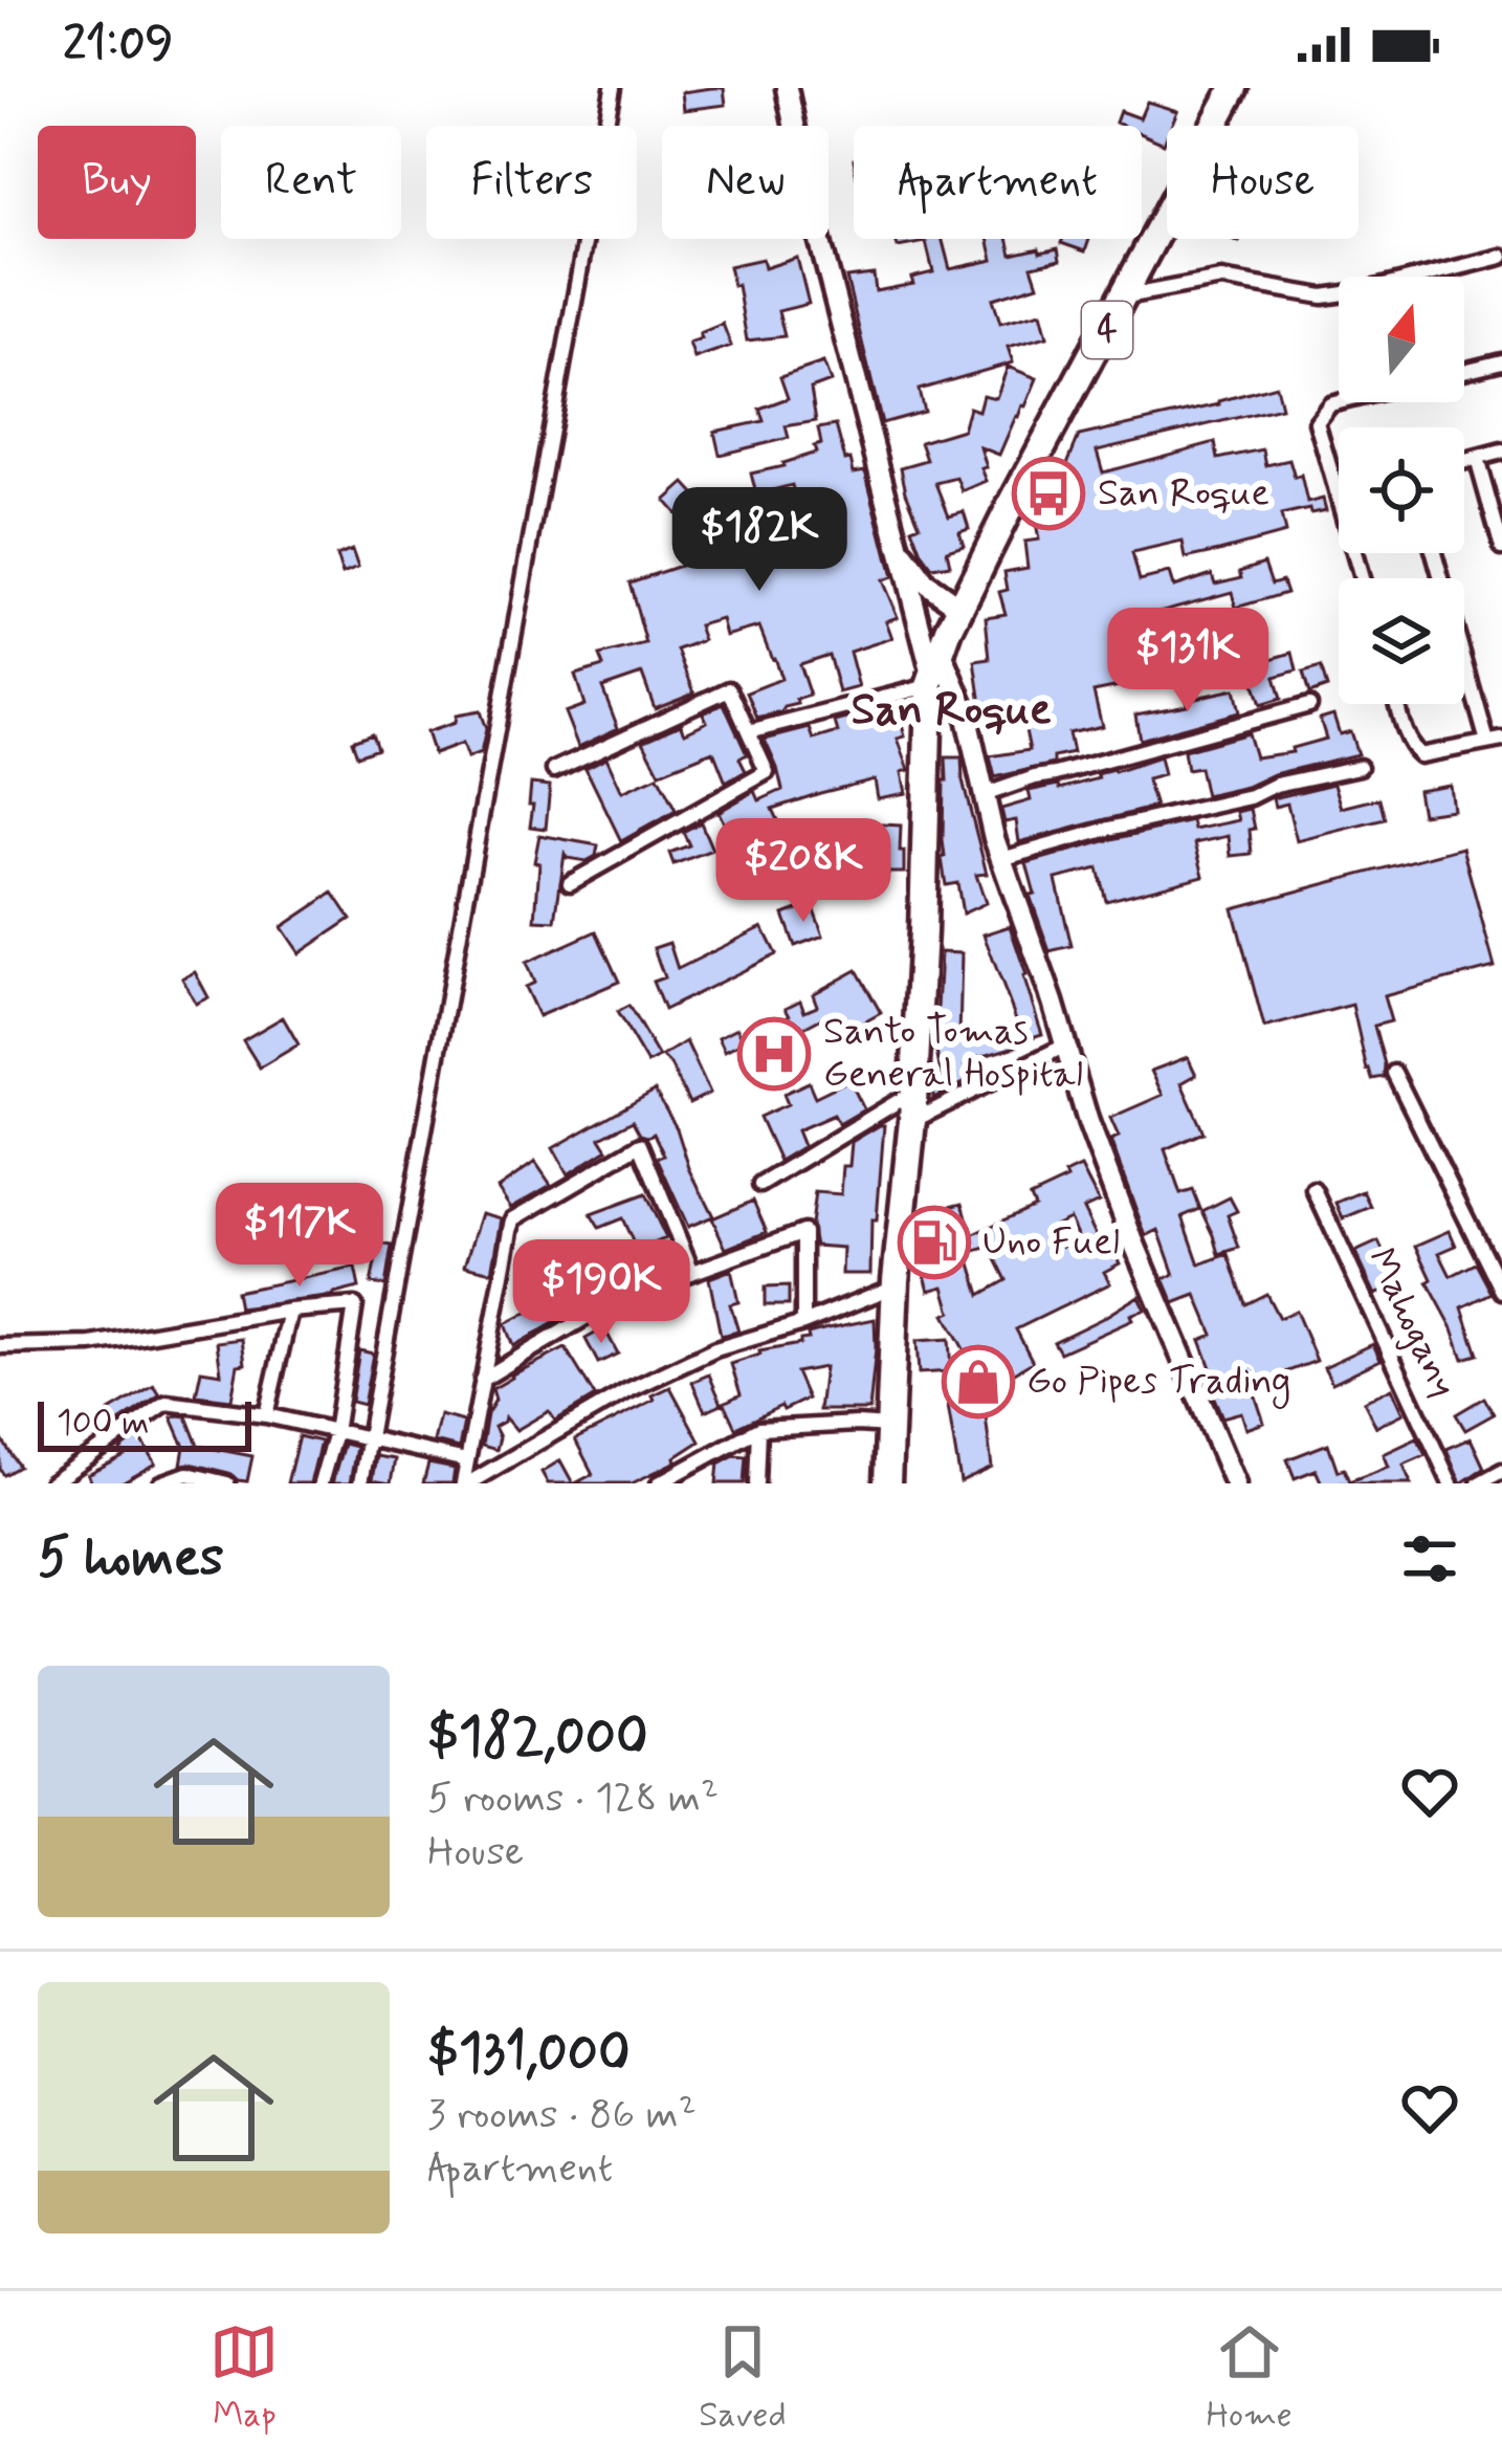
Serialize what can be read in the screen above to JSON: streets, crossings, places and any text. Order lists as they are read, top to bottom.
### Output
{
  "streets": {
    "highway": ["4"],
    "street": ["Mahogany"]
  },
  "districts": ["San Roque"],
  "places": {
    "bus stop": ["San Roque"],
    "hospital": ["Santo Tomas General Hospital"],
    "fuel station": ["Uno Fuel"],
    "shop": ["Go Pipes Trading"]
  },
  "scale_bar": "100 m",
  "north": "top",
  "page": {
    "status": "21:09",
    "chip": [
      "Buy",
      "Rent",
      "Filters",
      "New",
      "Apartment",
      "House"
    ],
    "price": [
      "$182K",
      "$131K",
      "$208K",
      "$117K",
      "$190K"
    ],
    "scale": "100 m",
    "heading": "5 homes",
    "list": [
      {
        "name": "$182,000",
        "note": "5 rooms · 128 m² · House"
      },
      {
        "name": "$131,000",
        "note": "3 rooms · 86 m² · Apartment"
      }
    ],
    "tabs": ["Map", "Saved", "Home"]
  }
}
